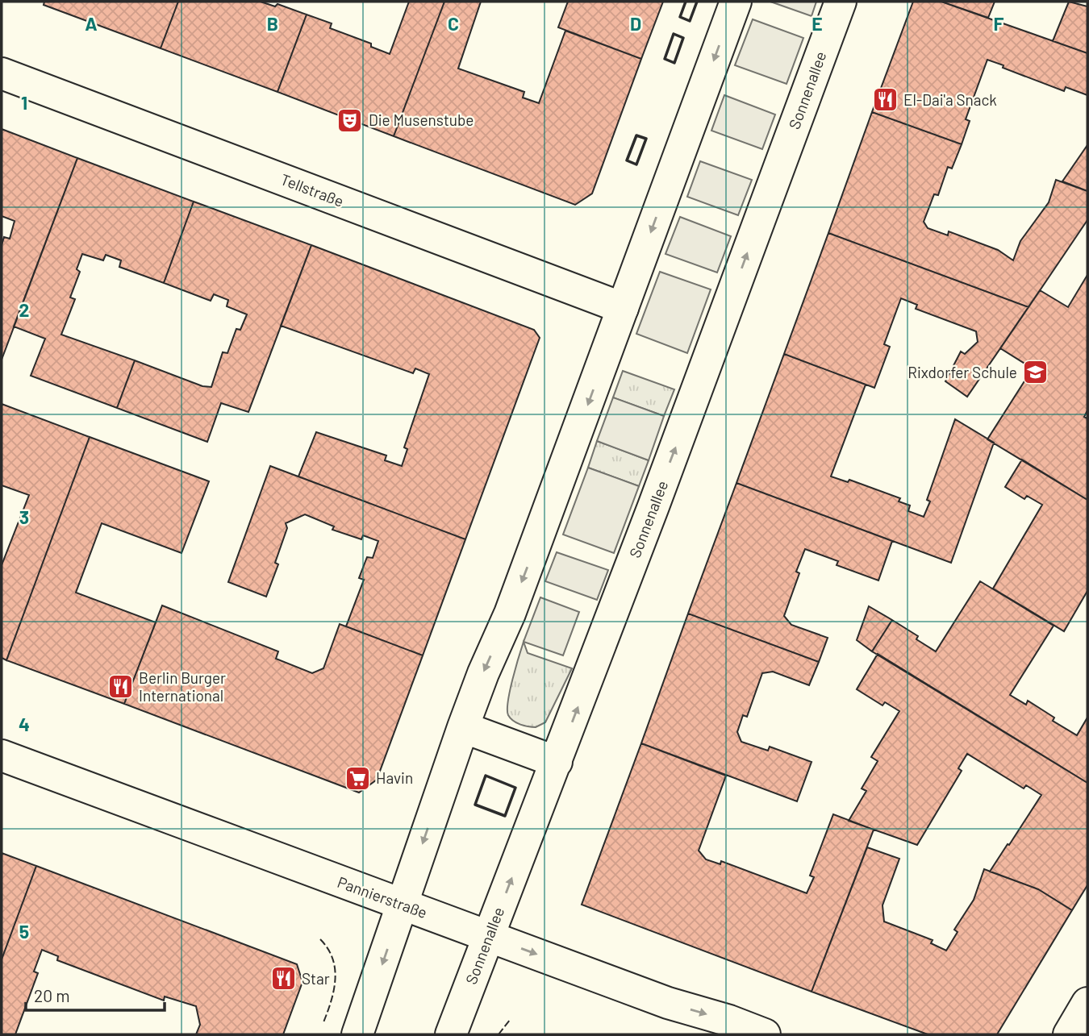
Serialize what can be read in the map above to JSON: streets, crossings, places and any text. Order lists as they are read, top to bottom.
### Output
{
  "streets": {
    "main road": ["Sonnenallee", "Tellstraße", "Pannierstraße"]
  },
  "crossings": [
    ["Sonnenallee", "Pannierstraße"]
  ],
  "one_way": ["Pannierstraße"],
  "places": {
    "restaurant": ["El-Dai'a Snack", "Berlin Burger International", "Star"],
    "theatre": ["Die Musenstube"],
    "school or university": ["Rixdorfer Schule"],
    "supermarket": ["Havin"]
  },
  "scale_bar": "20 m",
  "grid": {
    "columns": [
      "A",
      "B",
      "C",
      "D",
      "E",
      "F"
    ],
    "rows": [
      "1",
      "2",
      "3",
      "4",
      "5"
    ]
  }
}
